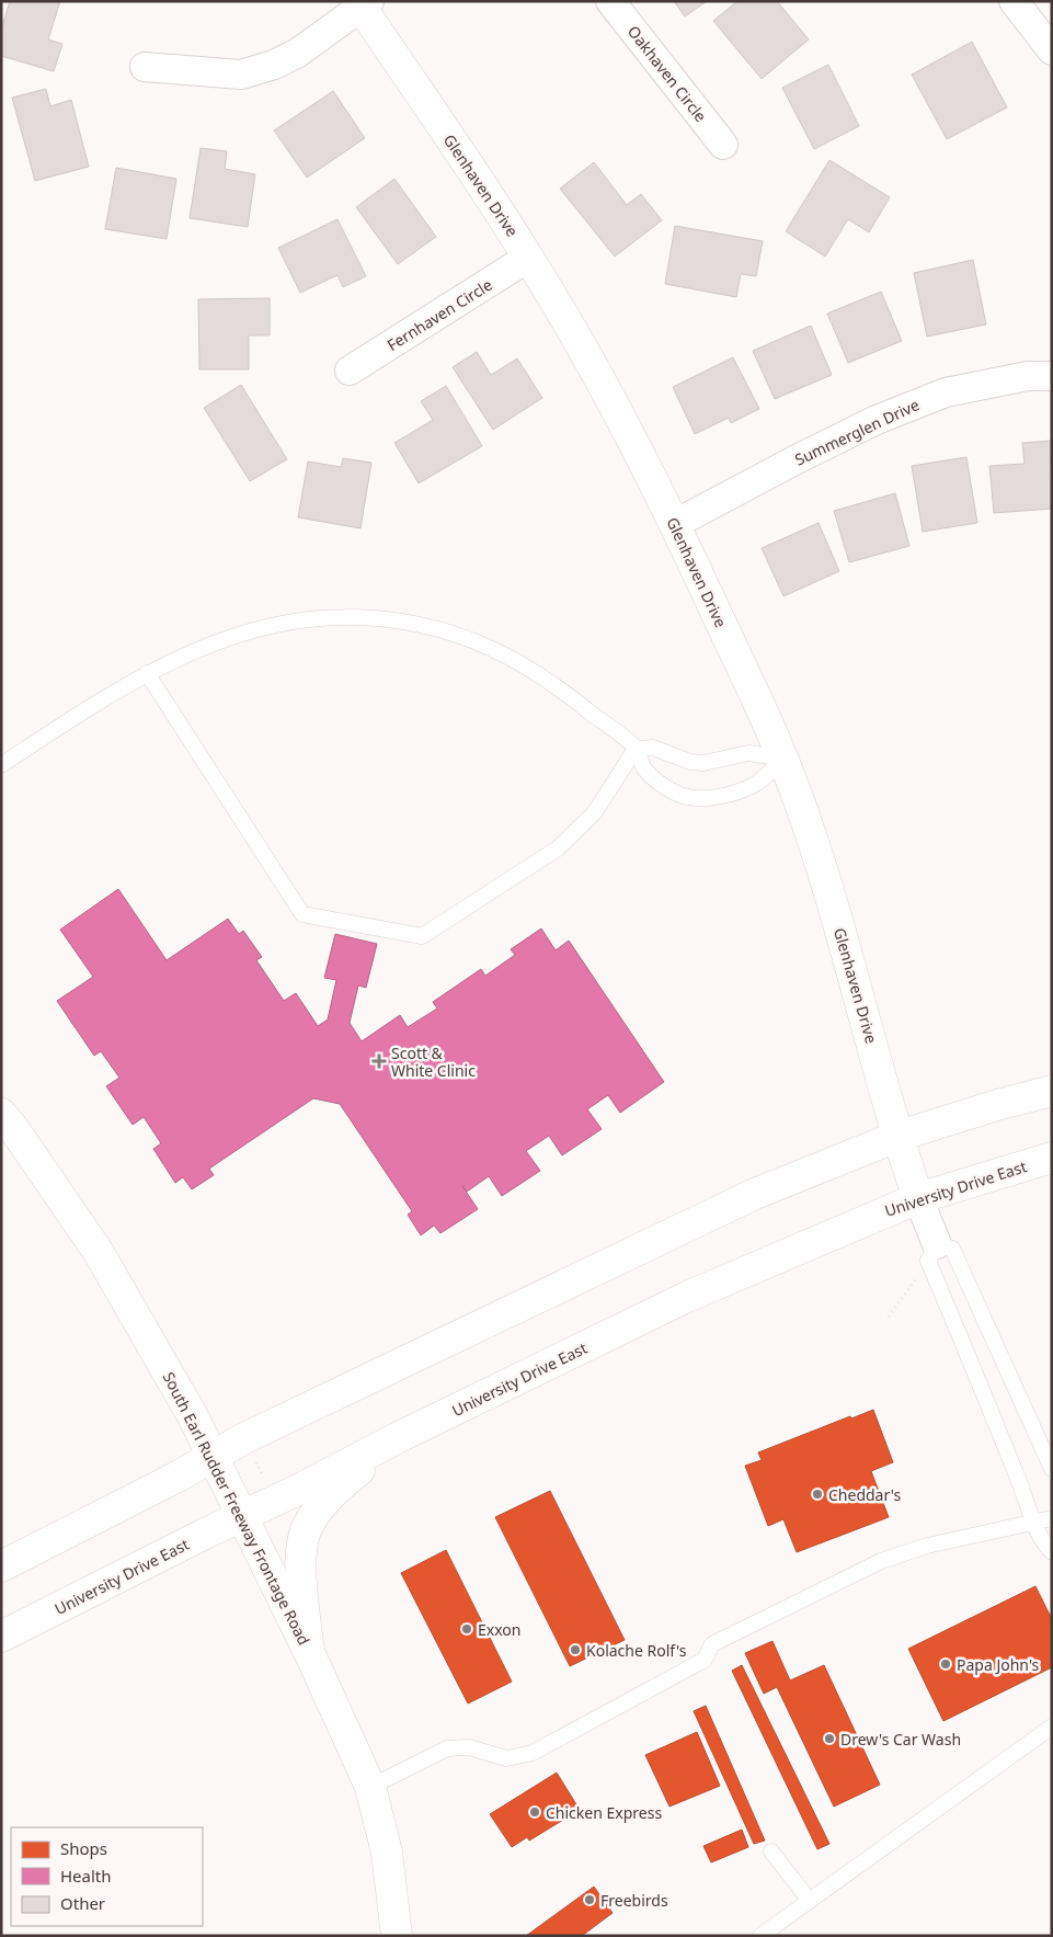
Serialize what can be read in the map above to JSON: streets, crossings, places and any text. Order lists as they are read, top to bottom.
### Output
{
  "streets": {
    "main road": ["Glenhaven Drive", "University Drive East", "South Earl Rudder Freeway Frontage Road"],
    "street": ["Oakhaven Circle", "Fernhaven Circle", "Summerglen Drive"]
  },
  "crossings": [
    ["Glenhaven Drive", "Fernhaven Circle"],
    ["Glenhaven Drive", "Summerglen Drive"],
    ["Glenhaven Drive", "University Drive East"],
    ["University Drive East", "South Earl Rudder Freeway Frontage Road"]
  ],
  "places": {
    "health": ["Scott & White Clinic"],
    "other": [
      "Cheddar's",
      "Exxon",
      "Kolache Rolf's",
      "Papa John's",
      "Drew's Car Wash",
      "Chicken Express",
      "Freebirds"
    ]
  },
  "legend": ["Shops", "Health", "Other"]
}
